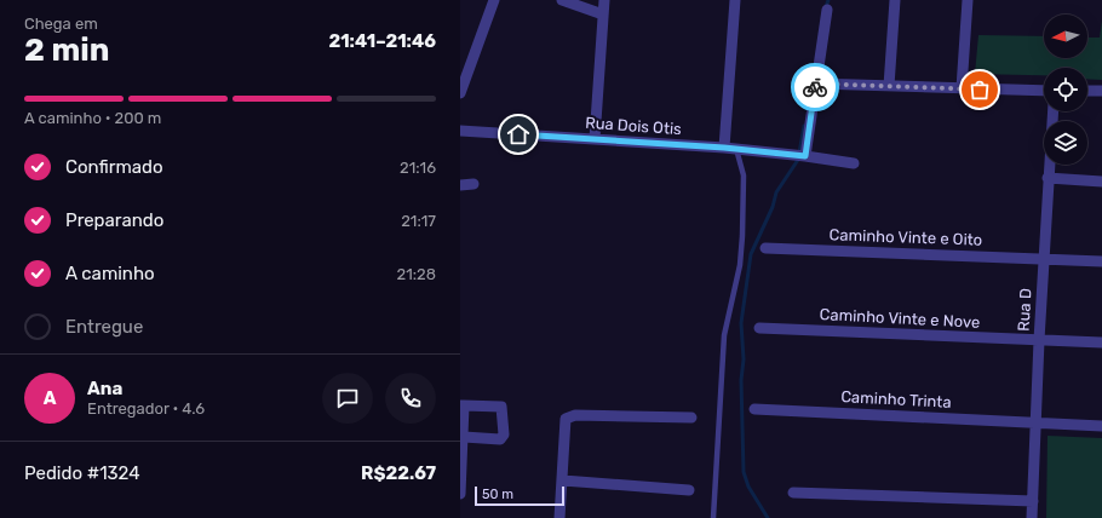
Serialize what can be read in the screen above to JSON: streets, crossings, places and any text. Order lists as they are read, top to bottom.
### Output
{
  "streets": {
    "street": [
      "Rua Dois Otis",
      "Caminho Vinte e Oito",
      "Rua D",
      "Caminho Vinte e Nove",
      "Caminho Trinta"
    ]
  },
  "crossings": [
    ["Caminho Vinte e Oito", "Rua D"],
    ["Rua D", "Caminho Vinte e Nove"],
    ["Rua D", "Caminho Trinta"]
  ],
  "scale_bar": "50 m",
  "north": "left",
  "page": {
    "heading": ["2 min", "Chega em", "21:41–21:46"],
    "panel": [
      "Ana",
      "Entregador · 4.6",
      "Pedido #1324",
      "R$22.67"
    ],
    "bar": "A caminho · 200 m",
    "list": [
      ["Confirmado", "21:16"],
      ["Preparando", "21:17"],
      ["A caminho", "21:28"],
      "Entregue"
    ],
    "round": "A",
    "scale": "50 m"
  }
}
